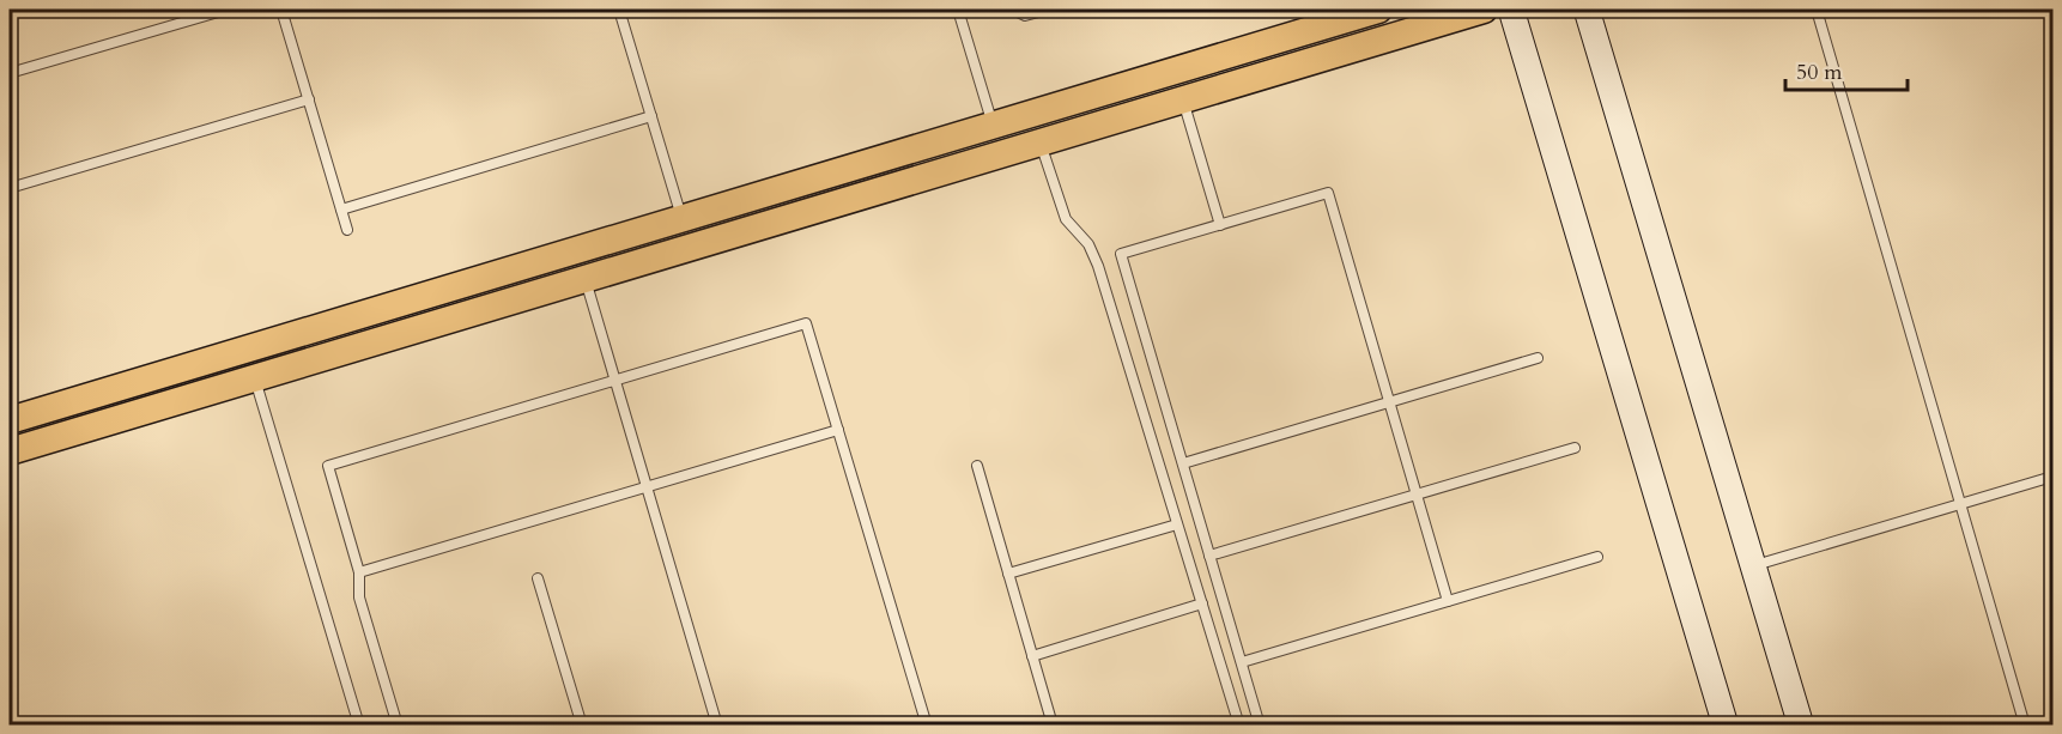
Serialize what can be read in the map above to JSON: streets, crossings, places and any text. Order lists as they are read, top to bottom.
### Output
{
  "scale_bar": "50 m"
}
